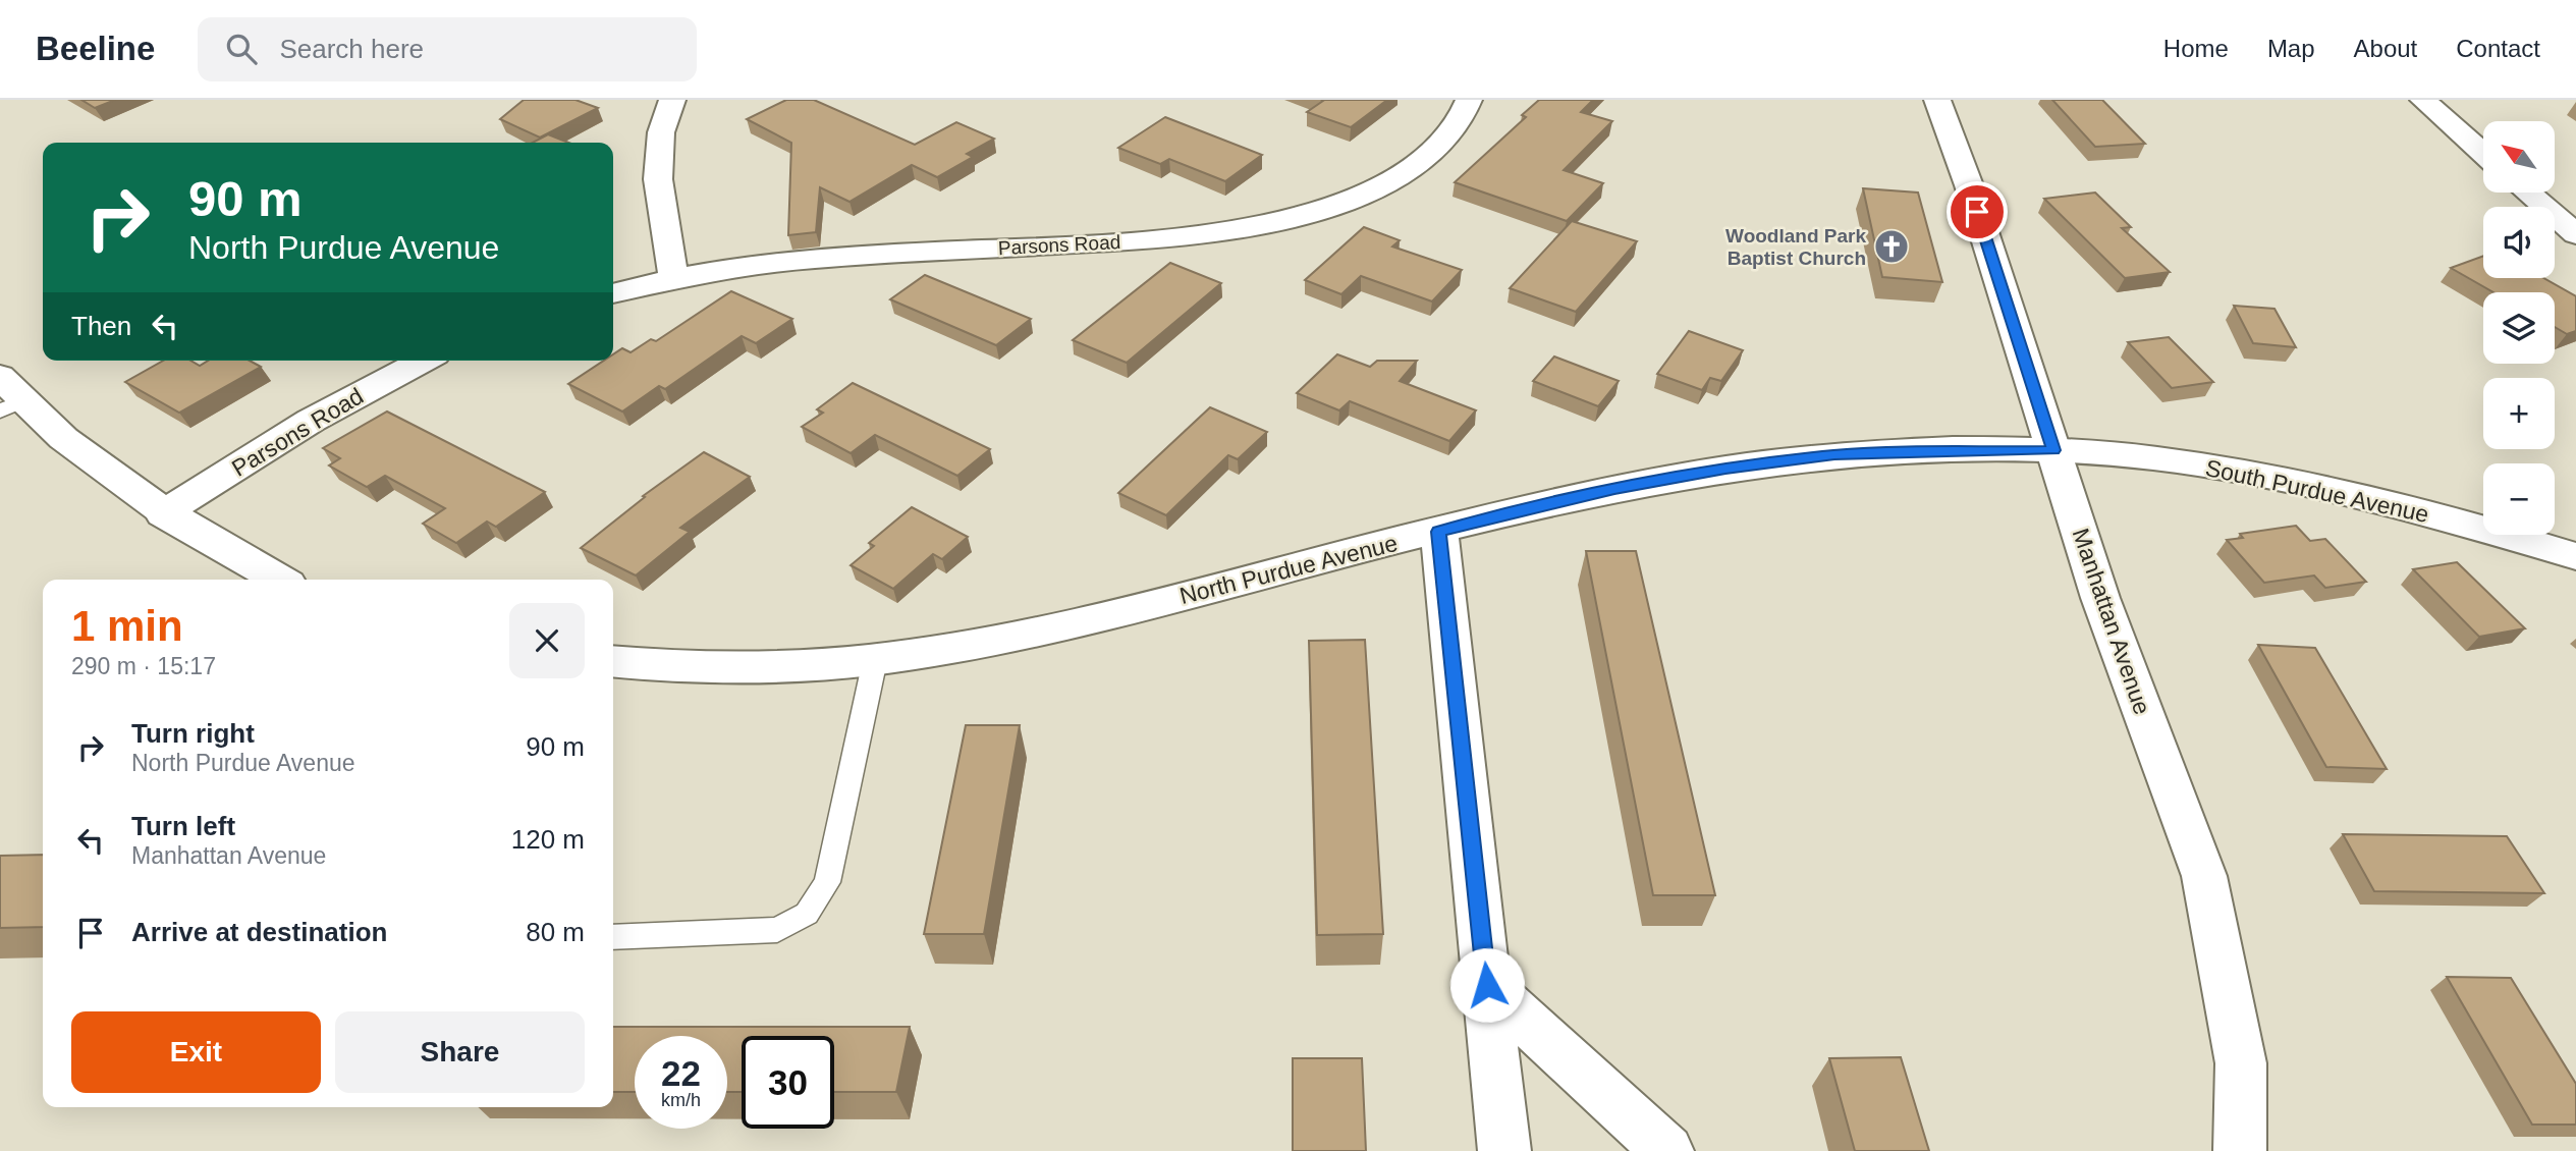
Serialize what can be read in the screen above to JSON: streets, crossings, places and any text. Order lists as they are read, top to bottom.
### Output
{
  "streets": {
    "street": [
      "Parsons Road",
      "South Purdue Avenue",
      "North Purdue Avenue",
      "Manhattan Avenue"
    ]
  },
  "crossings": [
    ["South Purdue Avenue", "North Purdue Avenue"],
    ["South Purdue Avenue", "Manhattan Avenue"],
    ["North Purdue Avenue", "Manhattan Avenue"]
  ],
  "places": {
    "church": ["Woodland Park Baptist Church"]
  },
  "north": "top left",
  "page": {
    "header": "Beeline",
    "search": "Search here",
    "nav": [
      "Home",
      "Map",
      "About",
      "Contact"
    ],
    "map_buttons": ["+", "−"],
    "turn": ["90 m", "North Purdue Avenue"],
    "then": "Then",
    "heading": ["1 min", "290 m · 15:17"],
    "list": [
      {
        "name": "Turn right",
        "note": "North Purdue Avenue",
        "value": "90 m"
      },
      {
        "name": "Turn left",
        "note": "Manhattan Avenue",
        "value": "120 m"
      },
      {
        "name": "Arrive at destination",
        "value": "80 m"
      }
    ],
    "buttons": ["Exit", "Share"],
    "speed": "22 km/h",
    "limit": "30"
  }
}
